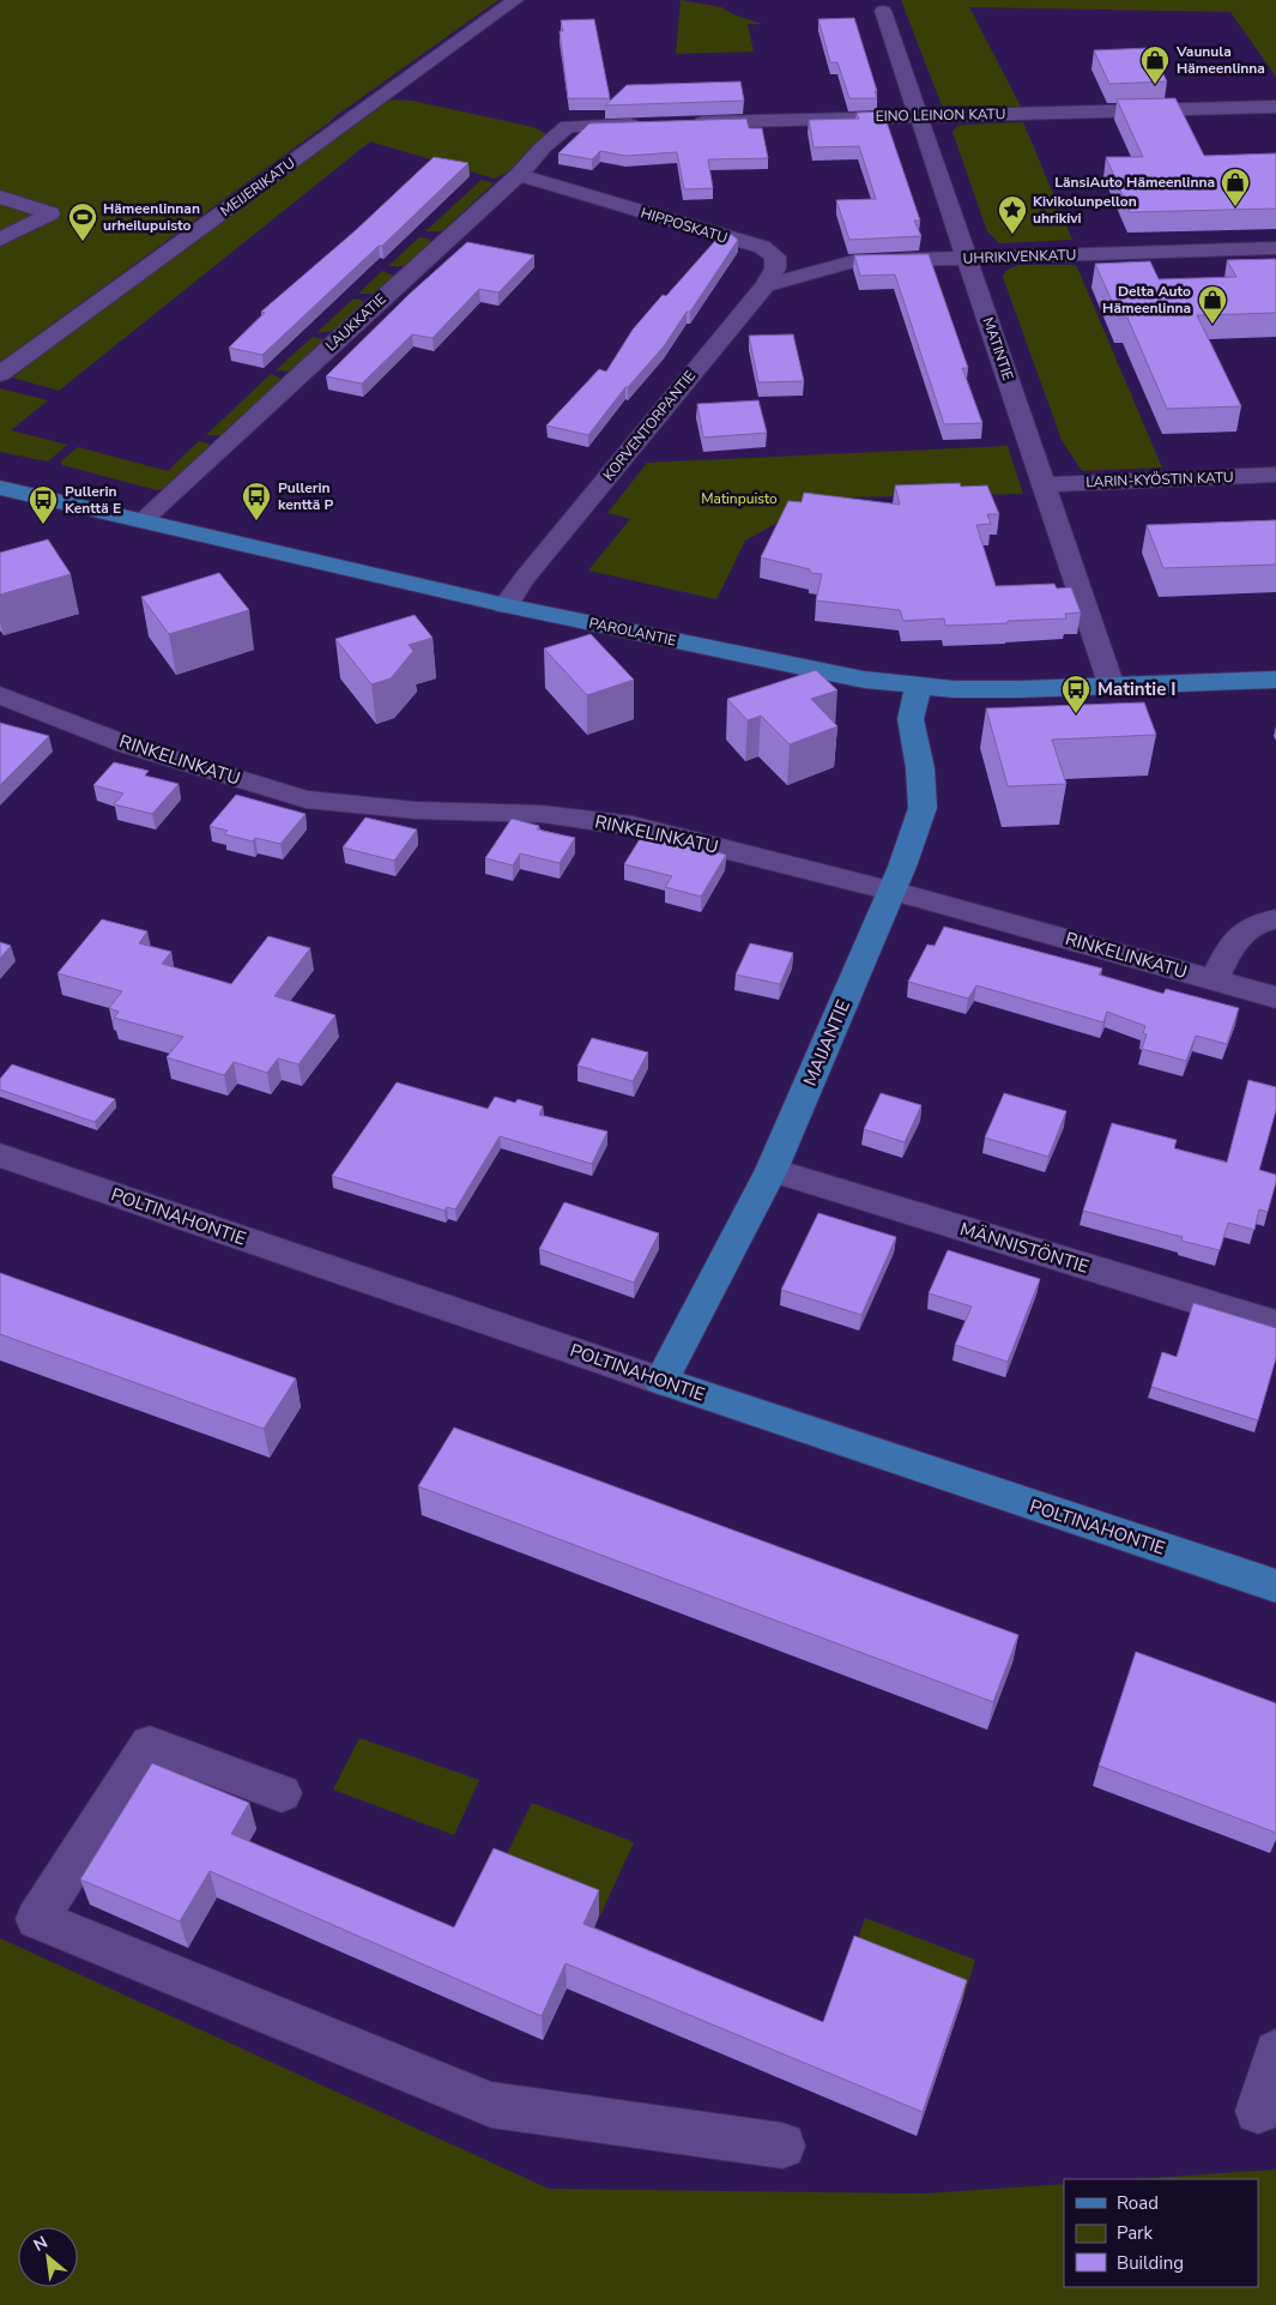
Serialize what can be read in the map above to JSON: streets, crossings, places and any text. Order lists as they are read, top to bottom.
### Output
{
  "streets": {
    "main road": ["PAROLANTIE", "MAIJANTIE", "POLTINAHONTIE"],
    "street": [
      "EINO LEINON KATU",
      "MEIJERIKATU",
      "HIPPOSKATU",
      "UHRIKIVENKATU",
      "LAUKKATIE",
      "MATINTIE",
      "KORVENTORPANTIE",
      "LARIN-KYÖSTIN KATU",
      "RINKELINKATU",
      "MÄNNISTÖNTIE"
    ]
  },
  "crossings": [
    ["EINO LEINON KATU", "MATINTIE"],
    ["HIPPOSKATU", "UHRIKIVENKATU"],
    ["HIPPOSKATU", "LAUKKATIE"],
    ["HIPPOSKATU", "KORVENTORPANTIE"],
    ["UHRIKIVENKATU", "MATINTIE"],
    ["UHRIKIVENKATU", "KORVENTORPANTIE"],
    ["LAUKKATIE", "PAROLANTIE"],
    ["MATINTIE", "LARIN-KYÖSTIN KATU"],
    ["MATINTIE", "PAROLANTIE"],
    ["KORVENTORPANTIE", "PAROLANTIE"],
    ["PAROLANTIE", "MAIJANTIE"],
    ["RINKELINKATU", "MAIJANTIE"],
    ["MAIJANTIE", "POLTINAHONTIE"],
    ["MAIJANTIE", "MÄNNISTÖNTIE"]
  ],
  "parks": ["Matinpuisto"],
  "places": {
    "shop": ["Vaunula Hämeenlinna", "LänsiAuto Hämeenlinna", "Delta Auto Hämeenlinna"],
    "place": ["Kivikolunpellon uhrikivi"],
    "sports": ["Hämeenlinnan urheilupuisto"],
    "bus stop": ["Pullerin kenttä P", "Pullerin Kenttä E", "Matintie I"]
  },
  "legend": ["Road", "Park", "Building"],
  "north": "top left"
}
